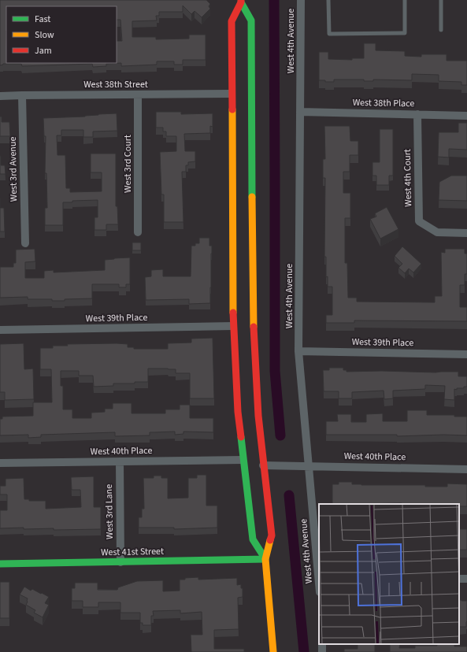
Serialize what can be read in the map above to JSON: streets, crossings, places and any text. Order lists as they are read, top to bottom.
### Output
{
  "streets": {
    "main road": ["West 41st Street"],
    "street": [
      "West 4th Avenue",
      "West 38th Street",
      "West 38th Place",
      "West 3rd Court",
      "West 3rd Avenue",
      "West 4th Court",
      "West 39th Place",
      "West 40th Place",
      "West 3rd Lane"
    ]
  },
  "crossings": [
    ["West 4th Avenue", "West 38th Place"],
    ["West 4th Avenue", "West 39th Place"],
    ["West 4th Avenue", "West 40th Place"],
    ["West 38th Street", "West 3rd Court"],
    ["West 38th Street", "West 3rd Avenue"],
    ["West 38th Place", "West 4th Court"],
    ["West 40th Place", "West 3rd Lane"],
    ["West 3rd Lane", "West 41st Street"]
  ],
  "legend": ["Fast", "Slow", "Jam"]
}
